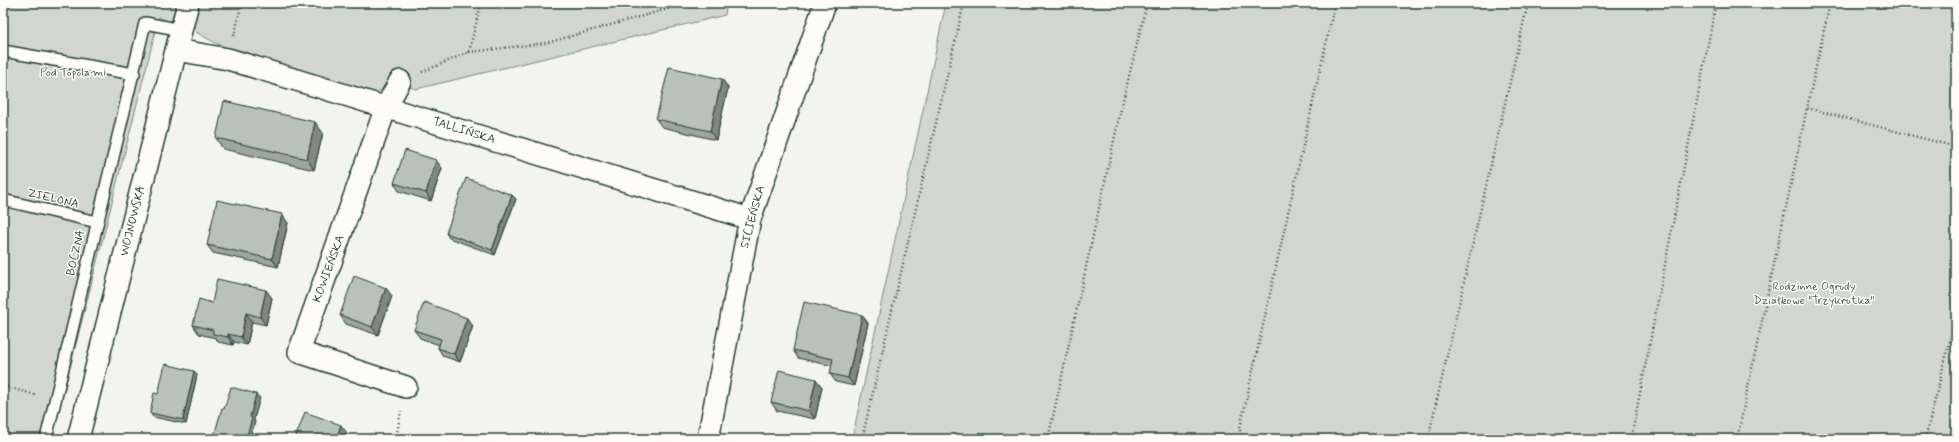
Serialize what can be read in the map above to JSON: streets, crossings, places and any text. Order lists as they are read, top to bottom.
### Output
{
  "streets": {
    "street": [
      "TALLIŃSKA",
      "SICIEŃSKA",
      "WOJNOWSKA",
      "KOWIEŃSKA"
    ],
    "lane": ["ZIELONA", "BOCZNA"]
  },
  "crossings": [
    ["TALLIŃSKA", "SICIEŃSKA"],
    ["TALLIŃSKA", "WOJNOWSKA"],
    ["TALLIŃSKA", "KOWIEŃSKA"],
    ["ZIELONA", "BOCZNA"],
    ["WOJNOWSKA", "BOCZNA"]
  ],
  "parks": ["Pod Topolami", "Rodzinne Ogrody Działkowe \"Trzykrotka\""]
}
